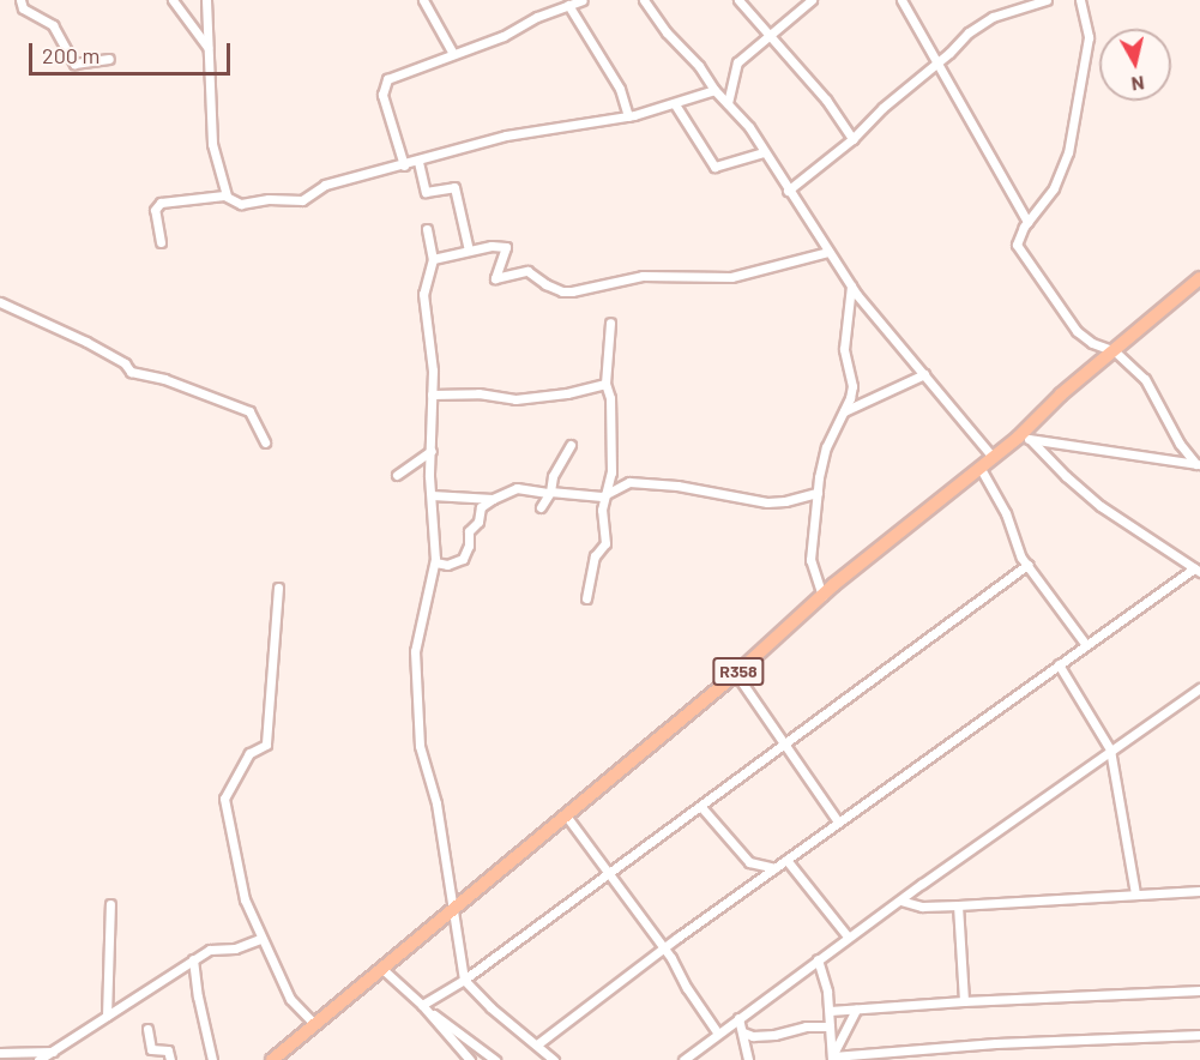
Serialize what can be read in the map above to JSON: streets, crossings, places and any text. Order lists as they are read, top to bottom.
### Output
{
  "streets": {
    "main road": ["R358"]
  },
  "scale_bar": "200 m",
  "north": "bottom"
}
